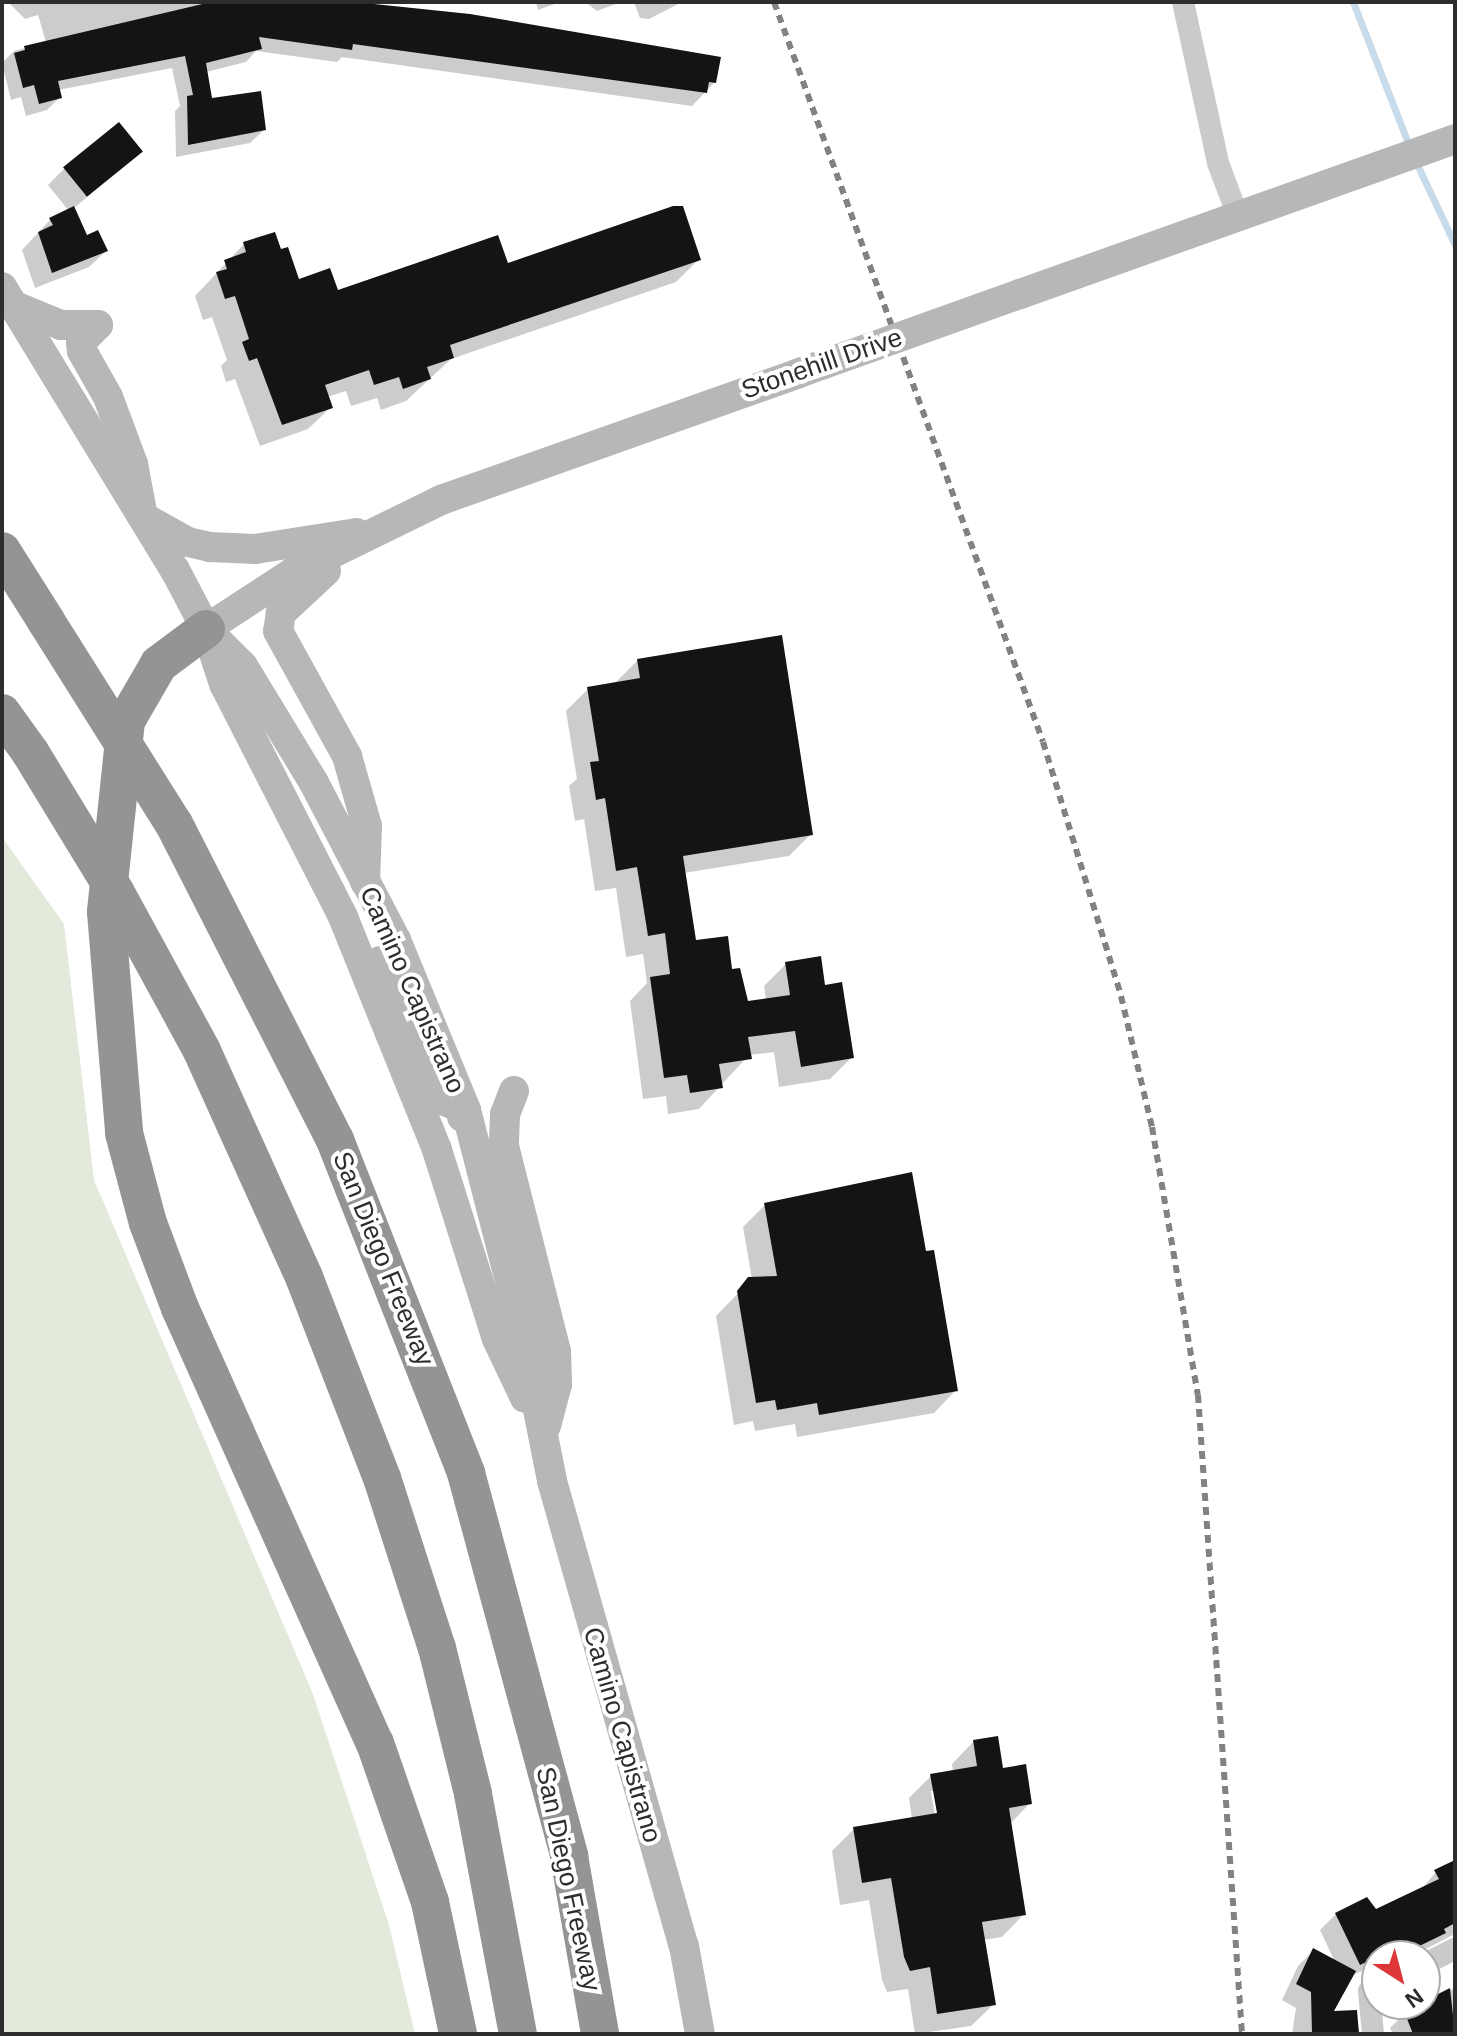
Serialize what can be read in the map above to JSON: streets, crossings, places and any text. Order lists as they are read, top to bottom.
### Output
{
  "streets": {
    "highway": ["San Diego Freeway"],
    "main road": ["Stonehill Drive", "Camino Capistrano"]
  },
  "crossings": [
    ["Stonehill Drive", "Camino Capistrano"]
  ],
  "north": "bottom right"
}
